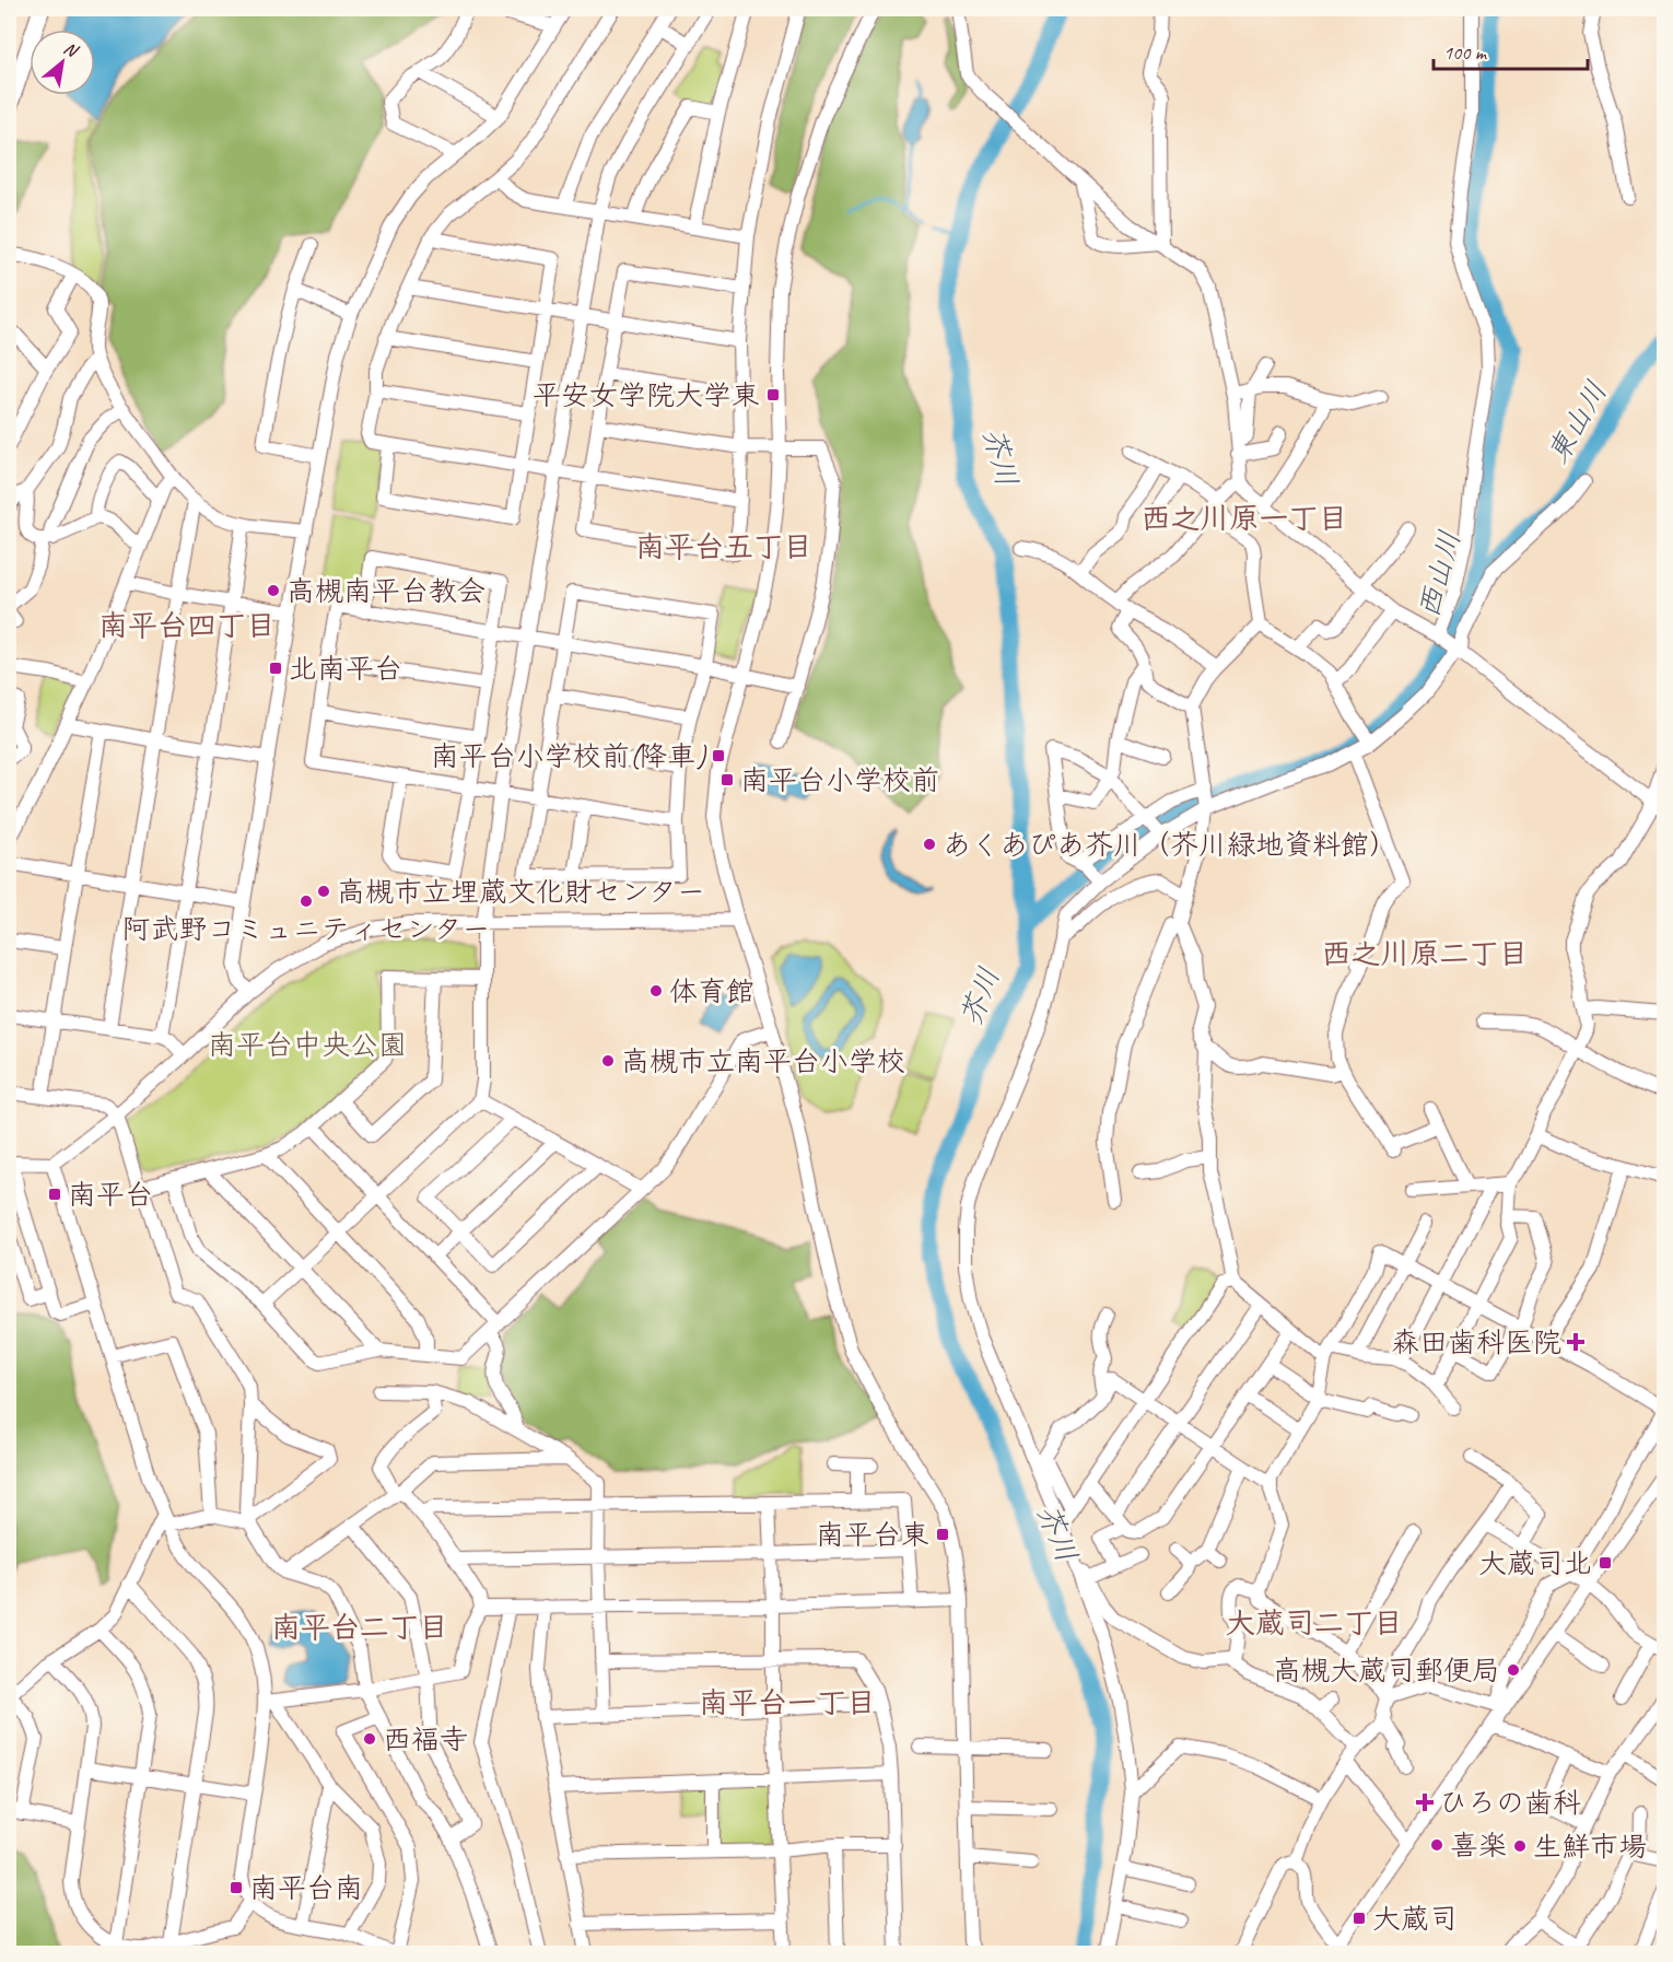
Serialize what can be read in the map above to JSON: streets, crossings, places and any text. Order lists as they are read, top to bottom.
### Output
{
  "districts": [
    "西之川原一丁目",
    "南平台五丁目",
    "南平台四丁目",
    "西之川原二丁目",
    "大蔵司二丁目",
    "南平台二丁目",
    "南平台一丁目"
  ],
  "water": ["東山川", "芥川", "西山川"],
  "parks": ["南平台中央公園"],
  "places": {
    "transit": [
      "平安女学院大学東",
      "北南平台",
      "南平台小学校前(降車)",
      "南平台小学校前",
      "南平台",
      "南平台東",
      "大蔵司北",
      "南平台南",
      "大蔵司"
    ],
    "other": [
      "高槻南平台教会",
      "あくあぴあ芥川（芥川緑地資料館）",
      "高槻市立埋蔵文化財センター",
      "阿武野コミュニティセンター",
      "体育館",
      "高槻市立南平台小学校",
      "高槻大蔵司郵便局",
      "西福寺",
      "喜楽",
      "生鮮市場"
    ],
    "health": ["森田歯科医院", "ひろの歯科"]
  },
  "scale_bar": "100 m",
  "north": "top right"
}
